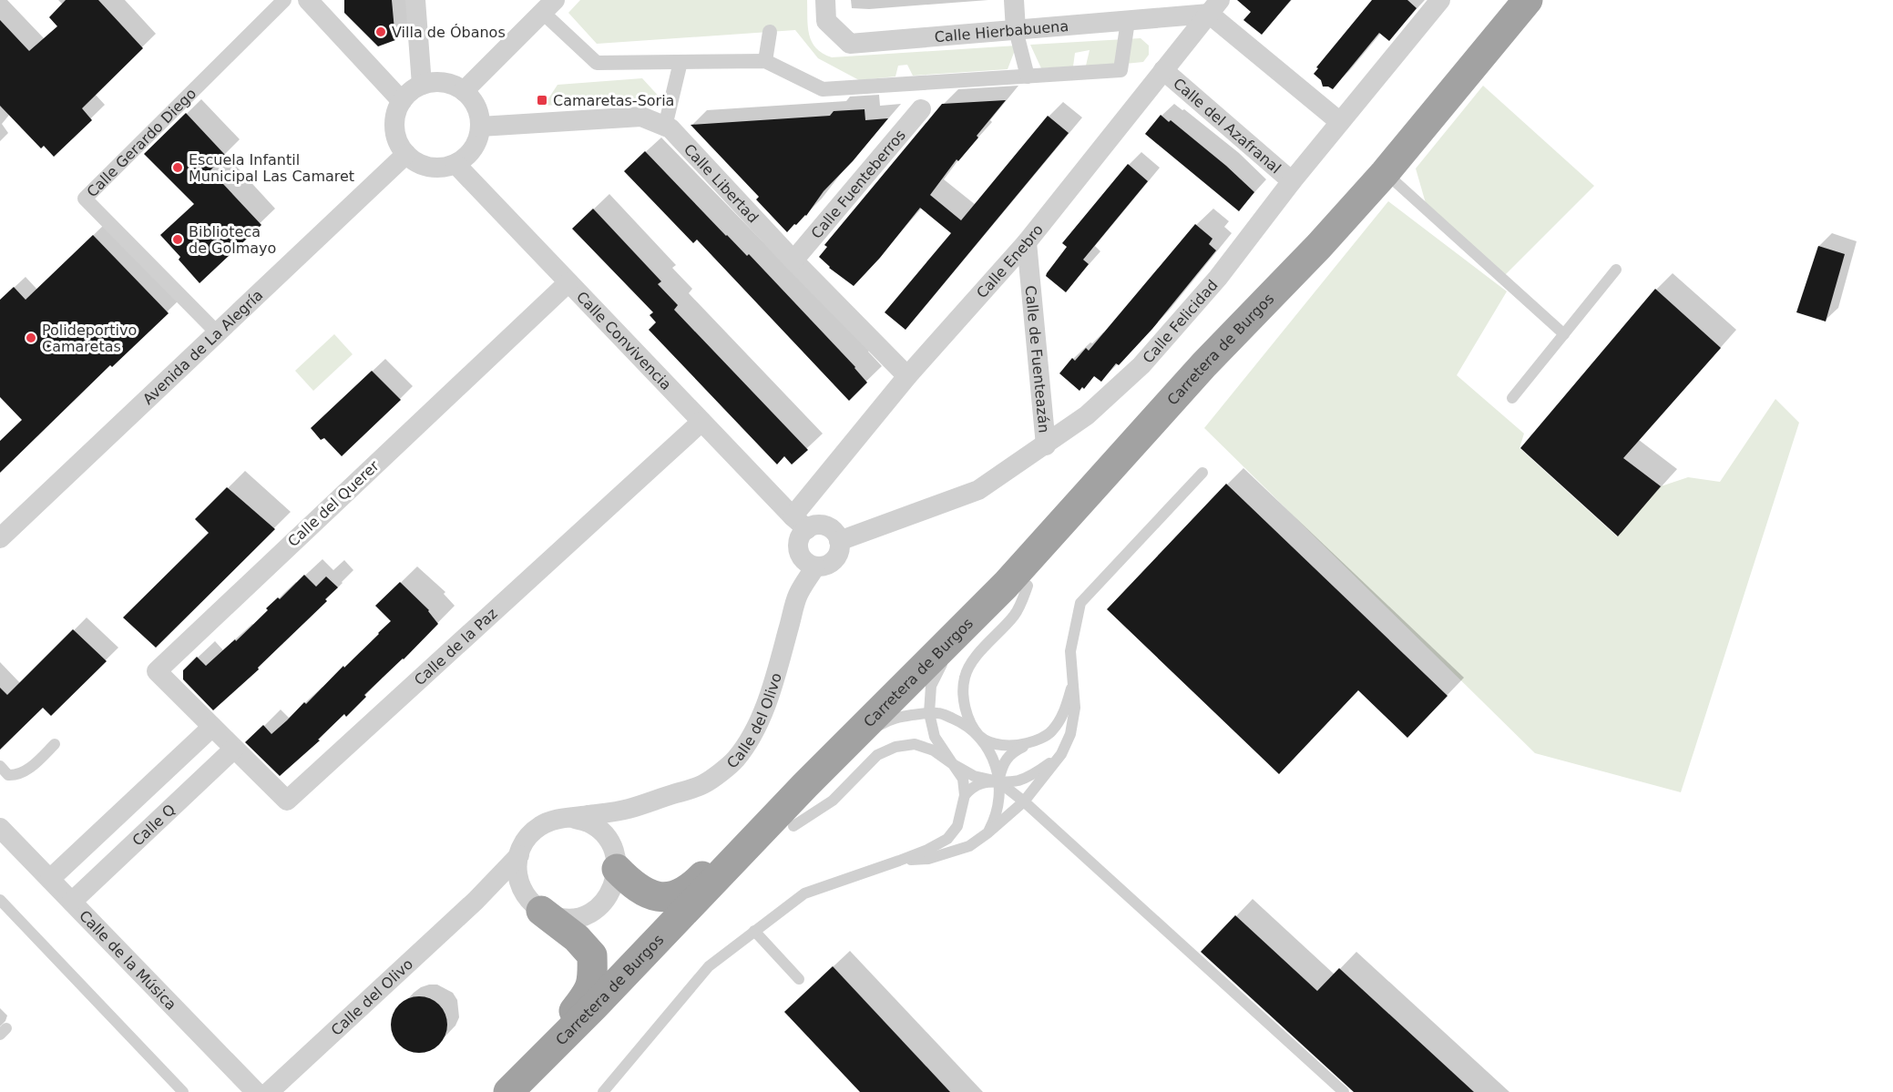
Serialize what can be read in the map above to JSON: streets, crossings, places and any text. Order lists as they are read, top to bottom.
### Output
{
  "streets": {
    "highway": ["Carretera de Burgos"],
    "street": [
      "Calle Hierbabuena",
      "Calle del Azafranal",
      "Calle Gerardo Diego",
      "Calle Libertad",
      "Calle Fuenteberros",
      "Calle Enebro",
      "Calle Felicidad",
      "Calle Convivencia",
      "Avenida de La Alegría",
      "Calle de Fuenteazán",
      "Calle del Querer",
      "Calle de la Paz",
      "Calle del Olivo",
      "Calle Q",
      "Calle de la Música"
    ]
  },
  "crossings": [
    ["Calle Hierbabuena", "Calle Enebro"],
    ["Calle del Azafranal", "Calle Enebro"],
    ["Calle del Azafranal", "Calle Felicidad"],
    ["Calle Gerardo Diego", "Avenida de La Alegría"],
    ["Calle Libertad", "Calle Fuenteberros"],
    ["Calle Libertad", "Calle Enebro"],
    ["Calle Libertad", "Calle Convivencia"],
    ["Calle Libertad", "Avenida de La Alegría"],
    ["Calle Enebro", "Calle Felicidad"],
    ["Calle Enebro", "Calle Convivencia"],
    ["Calle Enebro", "Calle de Fuenteazán"],
    ["Calle Enebro", "Calle del Olivo"],
    ["Calle Felicidad", "Calle Convivencia"],
    ["Calle Felicidad", "Calle de Fuenteazán"],
    ["Calle Felicidad", "Calle del Olivo"],
    ["Calle Convivencia", "Avenida de La Alegría"],
    ["Calle Convivencia", "Calle del Querer"],
    ["Calle Convivencia", "Calle de la Paz"],
    ["Calle Convivencia", "Calle del Olivo"],
    ["Calle del Querer", "Calle de la Paz"],
    ["Calle del Querer", "Calle Q"],
    ["Calle de la Paz", "Calle Q"],
    ["Calle Q", "Calle de la Música"]
  ],
  "places": {
    "other": [
      "Villa de Óbanos",
      "Escuela Infantil Municipal Las Camaret",
      "Biblioteca de Golmayo",
      "Polideportivo Camaretas"
    ],
    "transit": ["Camaretas-Soria"]
  }
}
